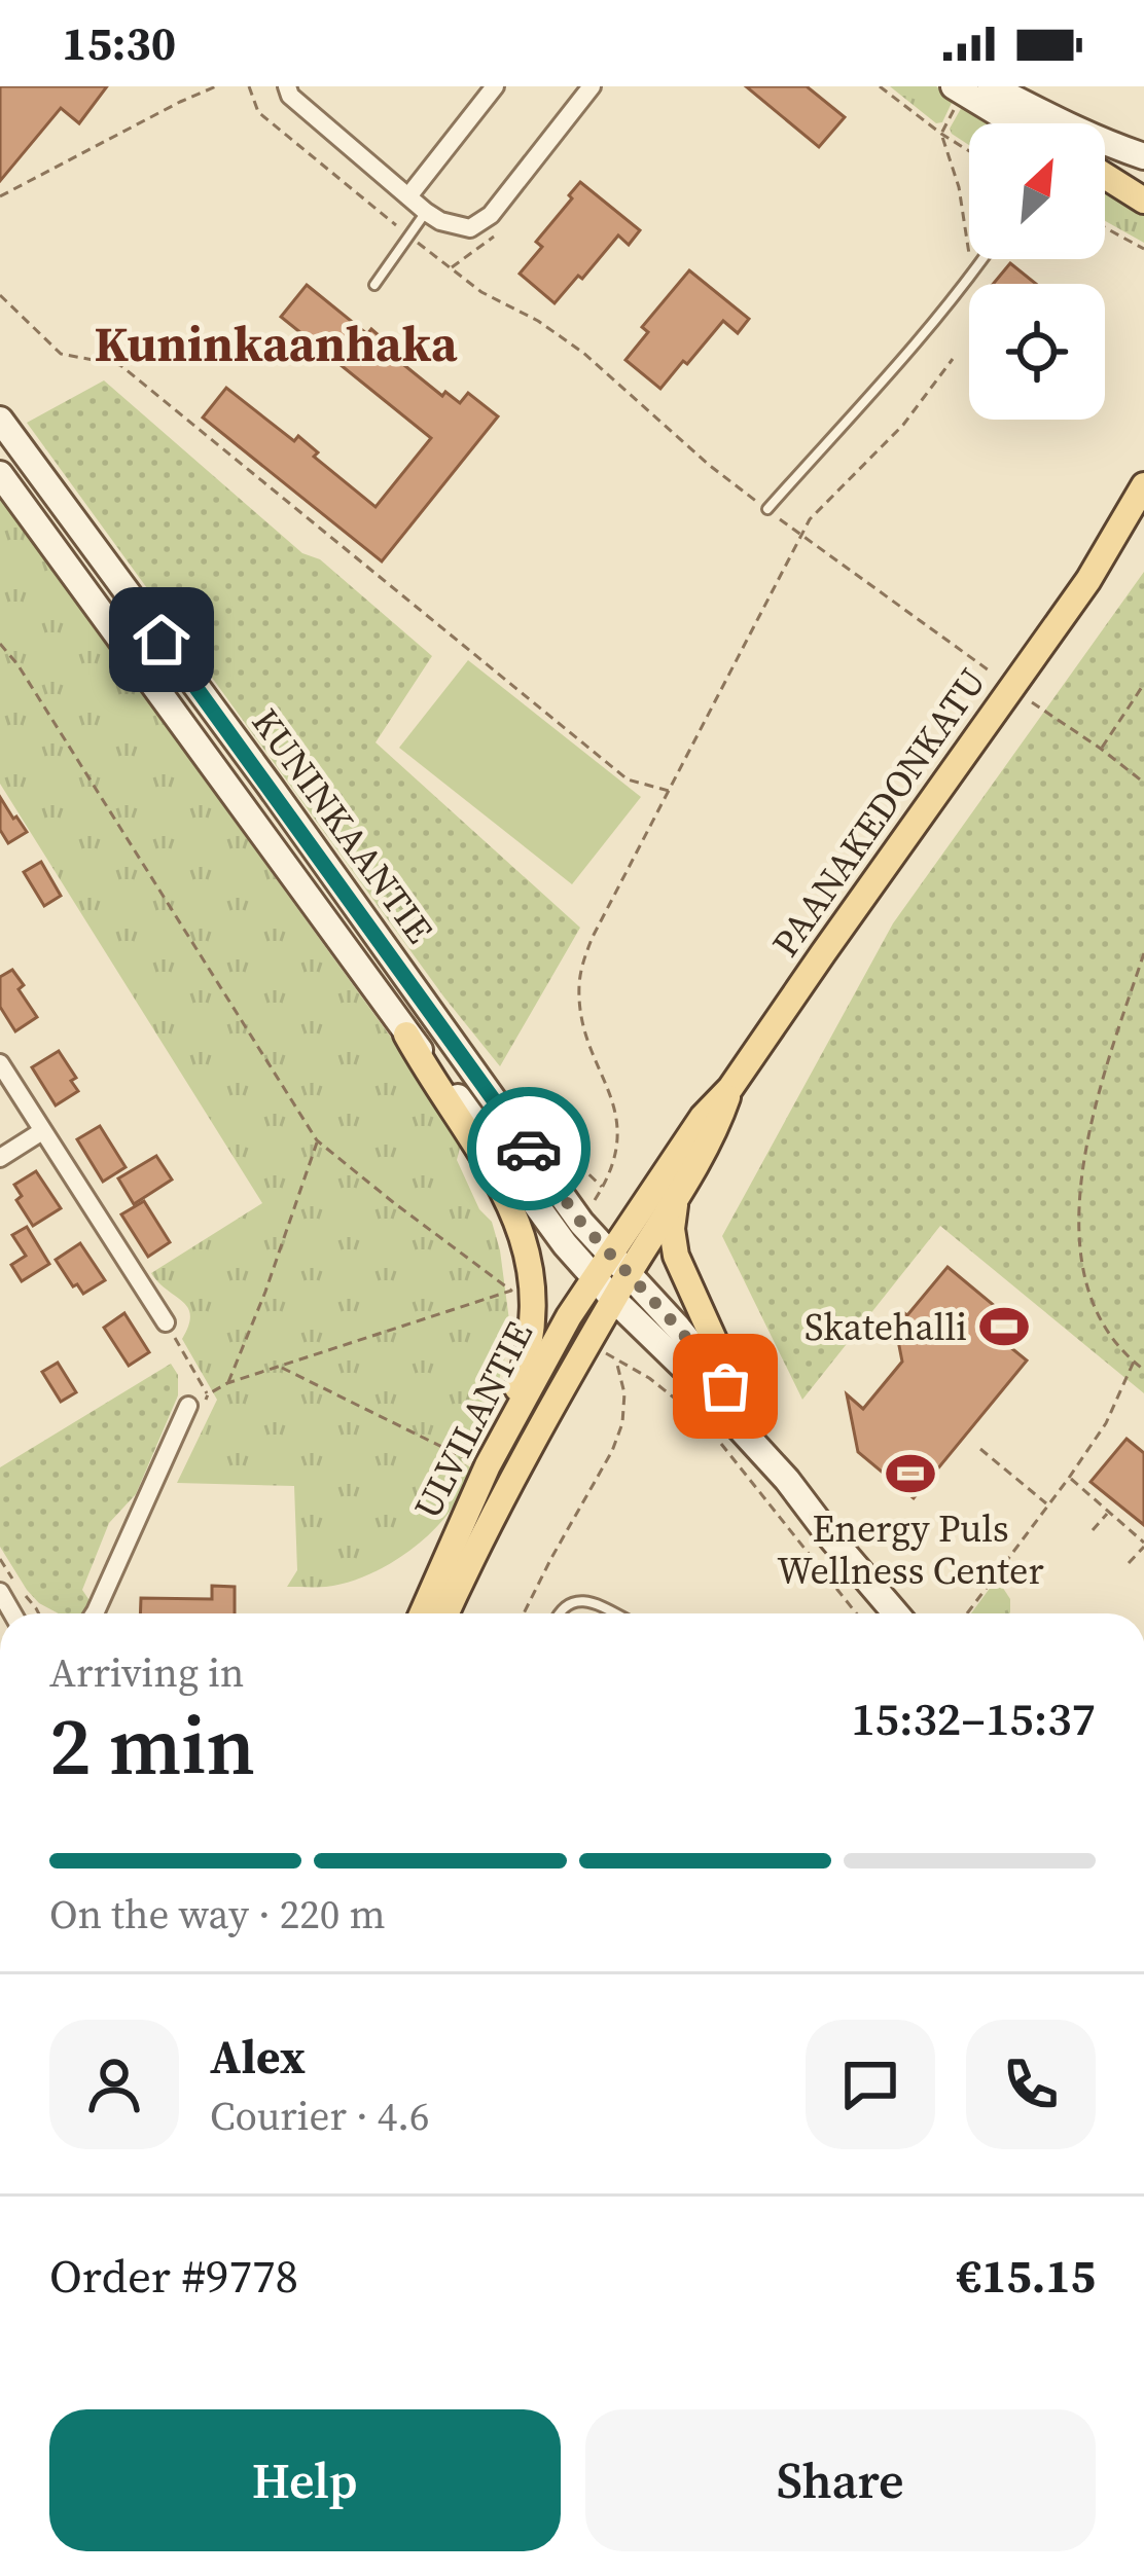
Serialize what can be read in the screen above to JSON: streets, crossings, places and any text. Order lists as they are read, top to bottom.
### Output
{
  "streets": {
    "main road": ["PAANAKEDONKATU", "KUNINKAANTIE", "ULVILANTIE"]
  },
  "crossings": [
    ["PAANAKEDONKATU", "KUNINKAANTIE"],
    ["PAANAKEDONKATU", "ULVILANTIE"],
    ["KUNINKAANTIE", "ULVILANTIE"]
  ],
  "districts": ["Kuninkaanhaka"],
  "places": {
    "sports": ["Skatehalli", "Energy Puls Wellness Center"]
  },
  "north": "top right",
  "page": {
    "status": "15:30",
    "heading": ["2 min", "Arriving in", "15:32–15:37"],
    "panel": [
      "Alex",
      "Courier · 4.6",
      "Order #9778",
      "€15.15"
    ],
    "bar": "On the way · 220 m",
    "buttons": ["Help", "Share"]
  }
}
